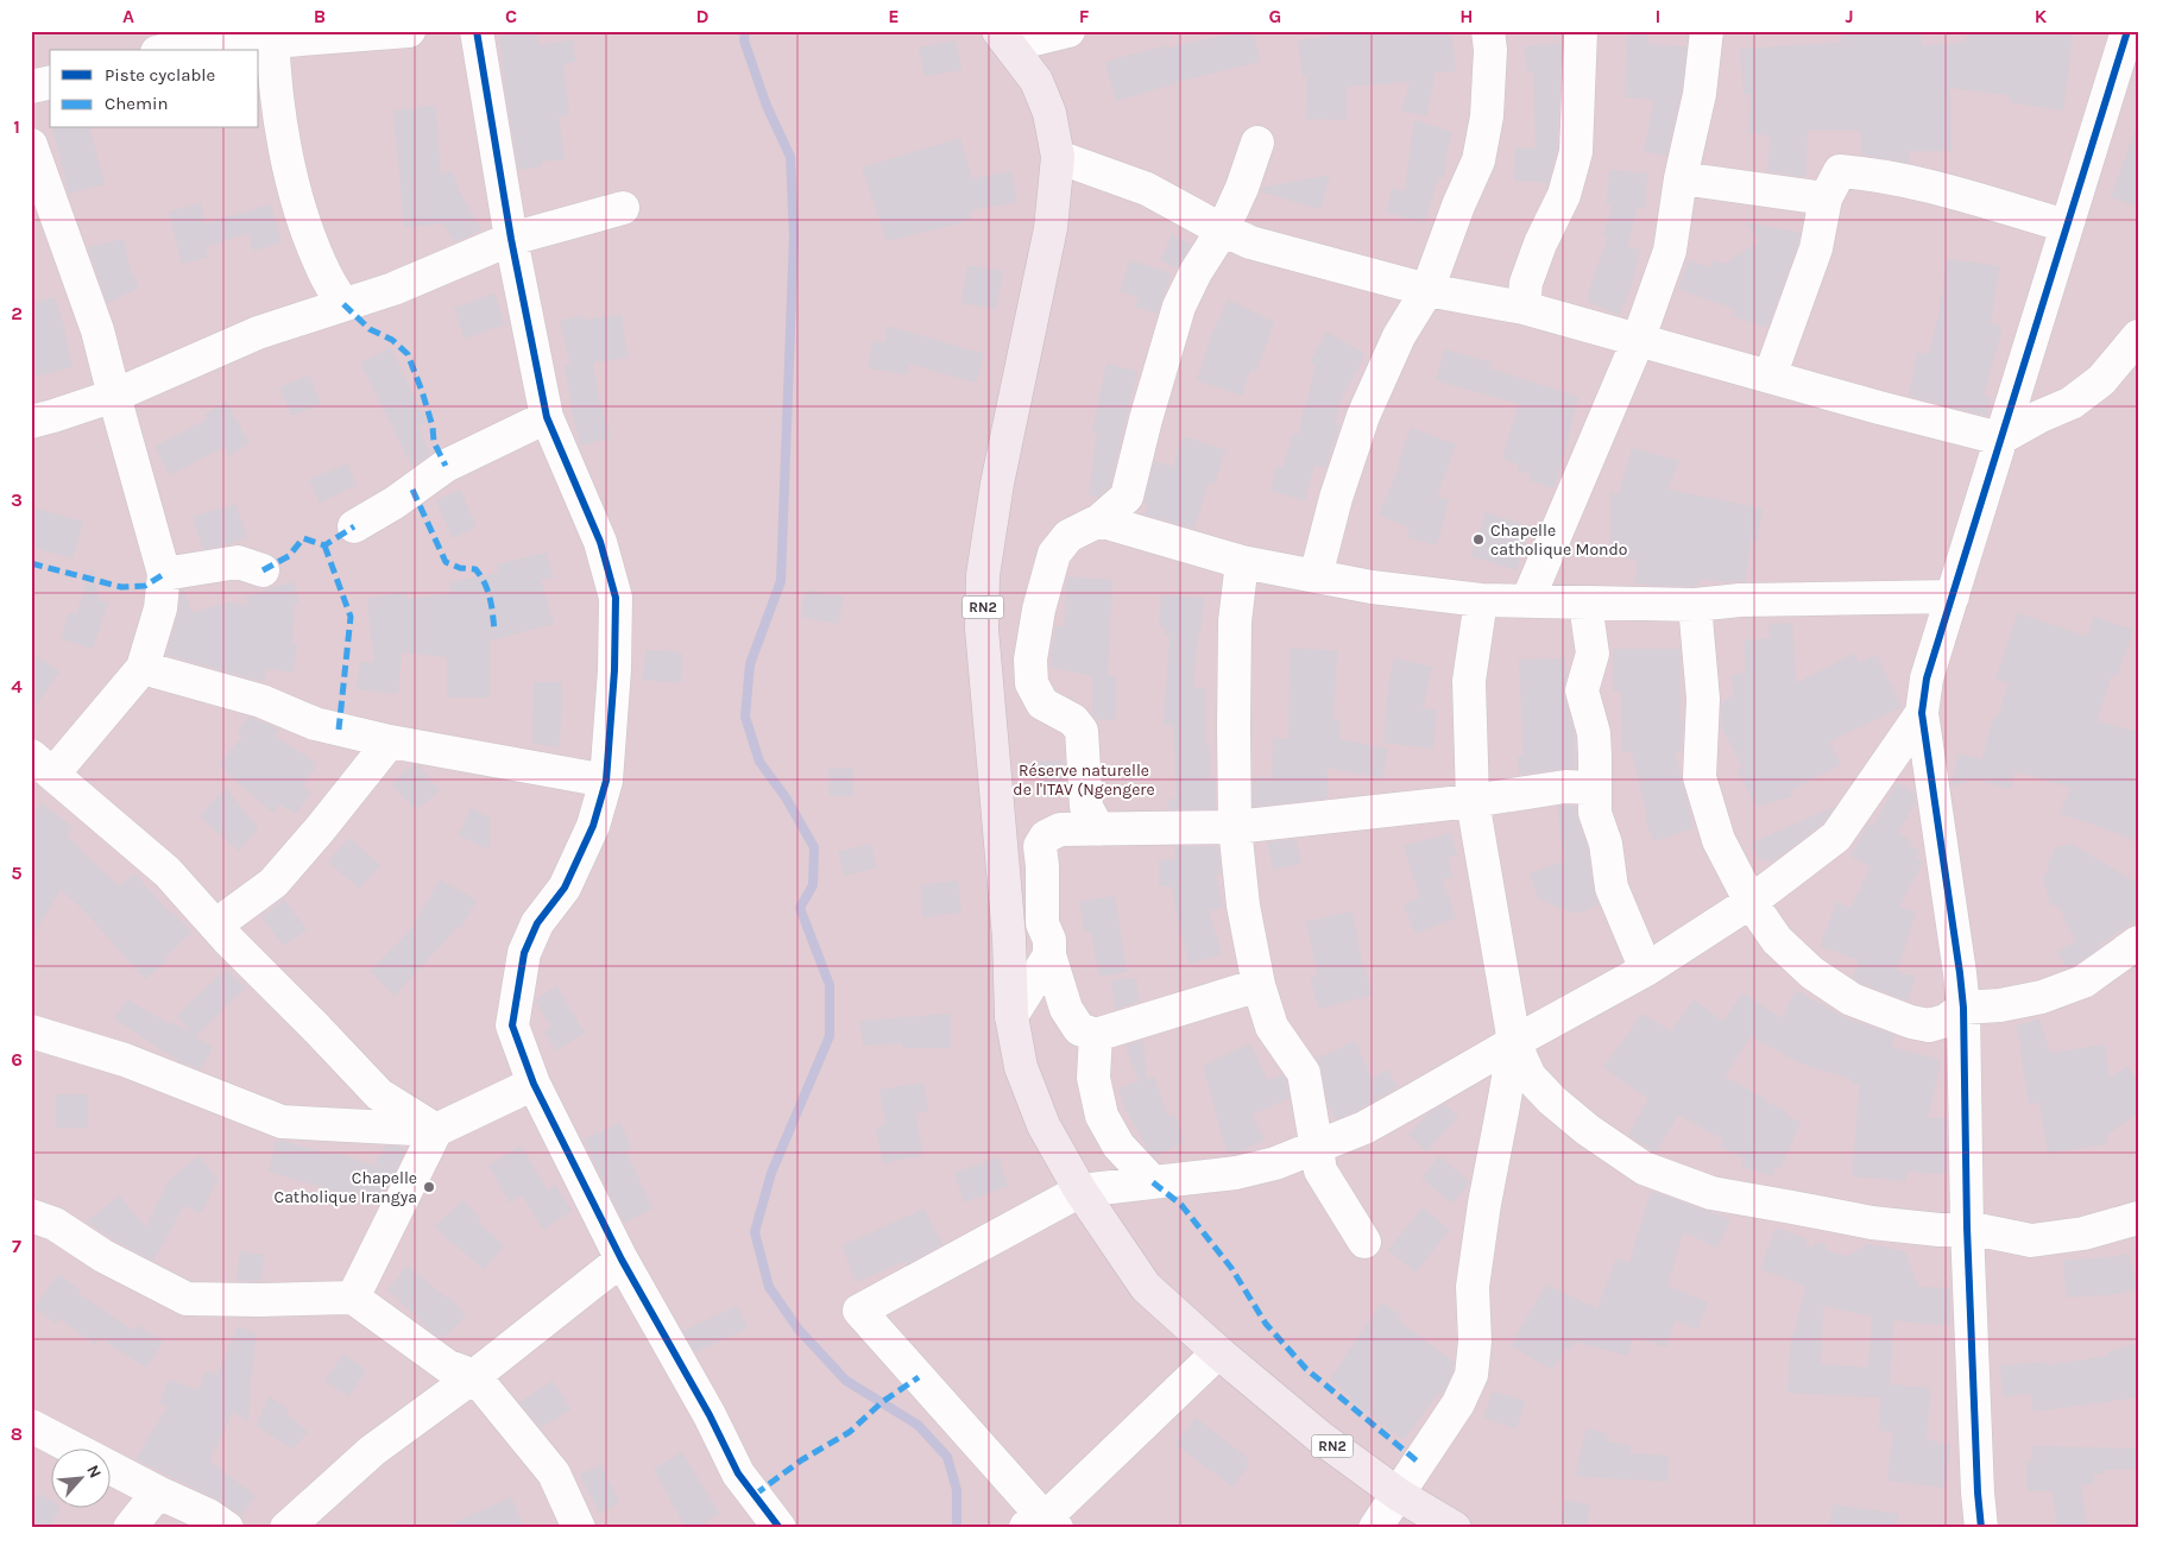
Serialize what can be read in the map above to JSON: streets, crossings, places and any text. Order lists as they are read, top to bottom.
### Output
{
  "streets": {
    "highway": ["RN2"]
  },
  "parks": ["Réserve naturelle de l'ITAV (Ngengere"],
  "places": ["Chapelle catholique Mondo", "Chapelle Catholique Irangya"],
  "legend": ["Piste cyclable", "Chemin"],
  "north": "top right",
  "grid": {
    "columns": [
      "A",
      "B",
      "C",
      "D",
      "E",
      "F",
      "G",
      "H",
      "I",
      "J",
      "K"
    ],
    "rows": [
      "1",
      "2",
      "3",
      "4",
      "5",
      "6",
      "7",
      "8"
    ]
  }
}
